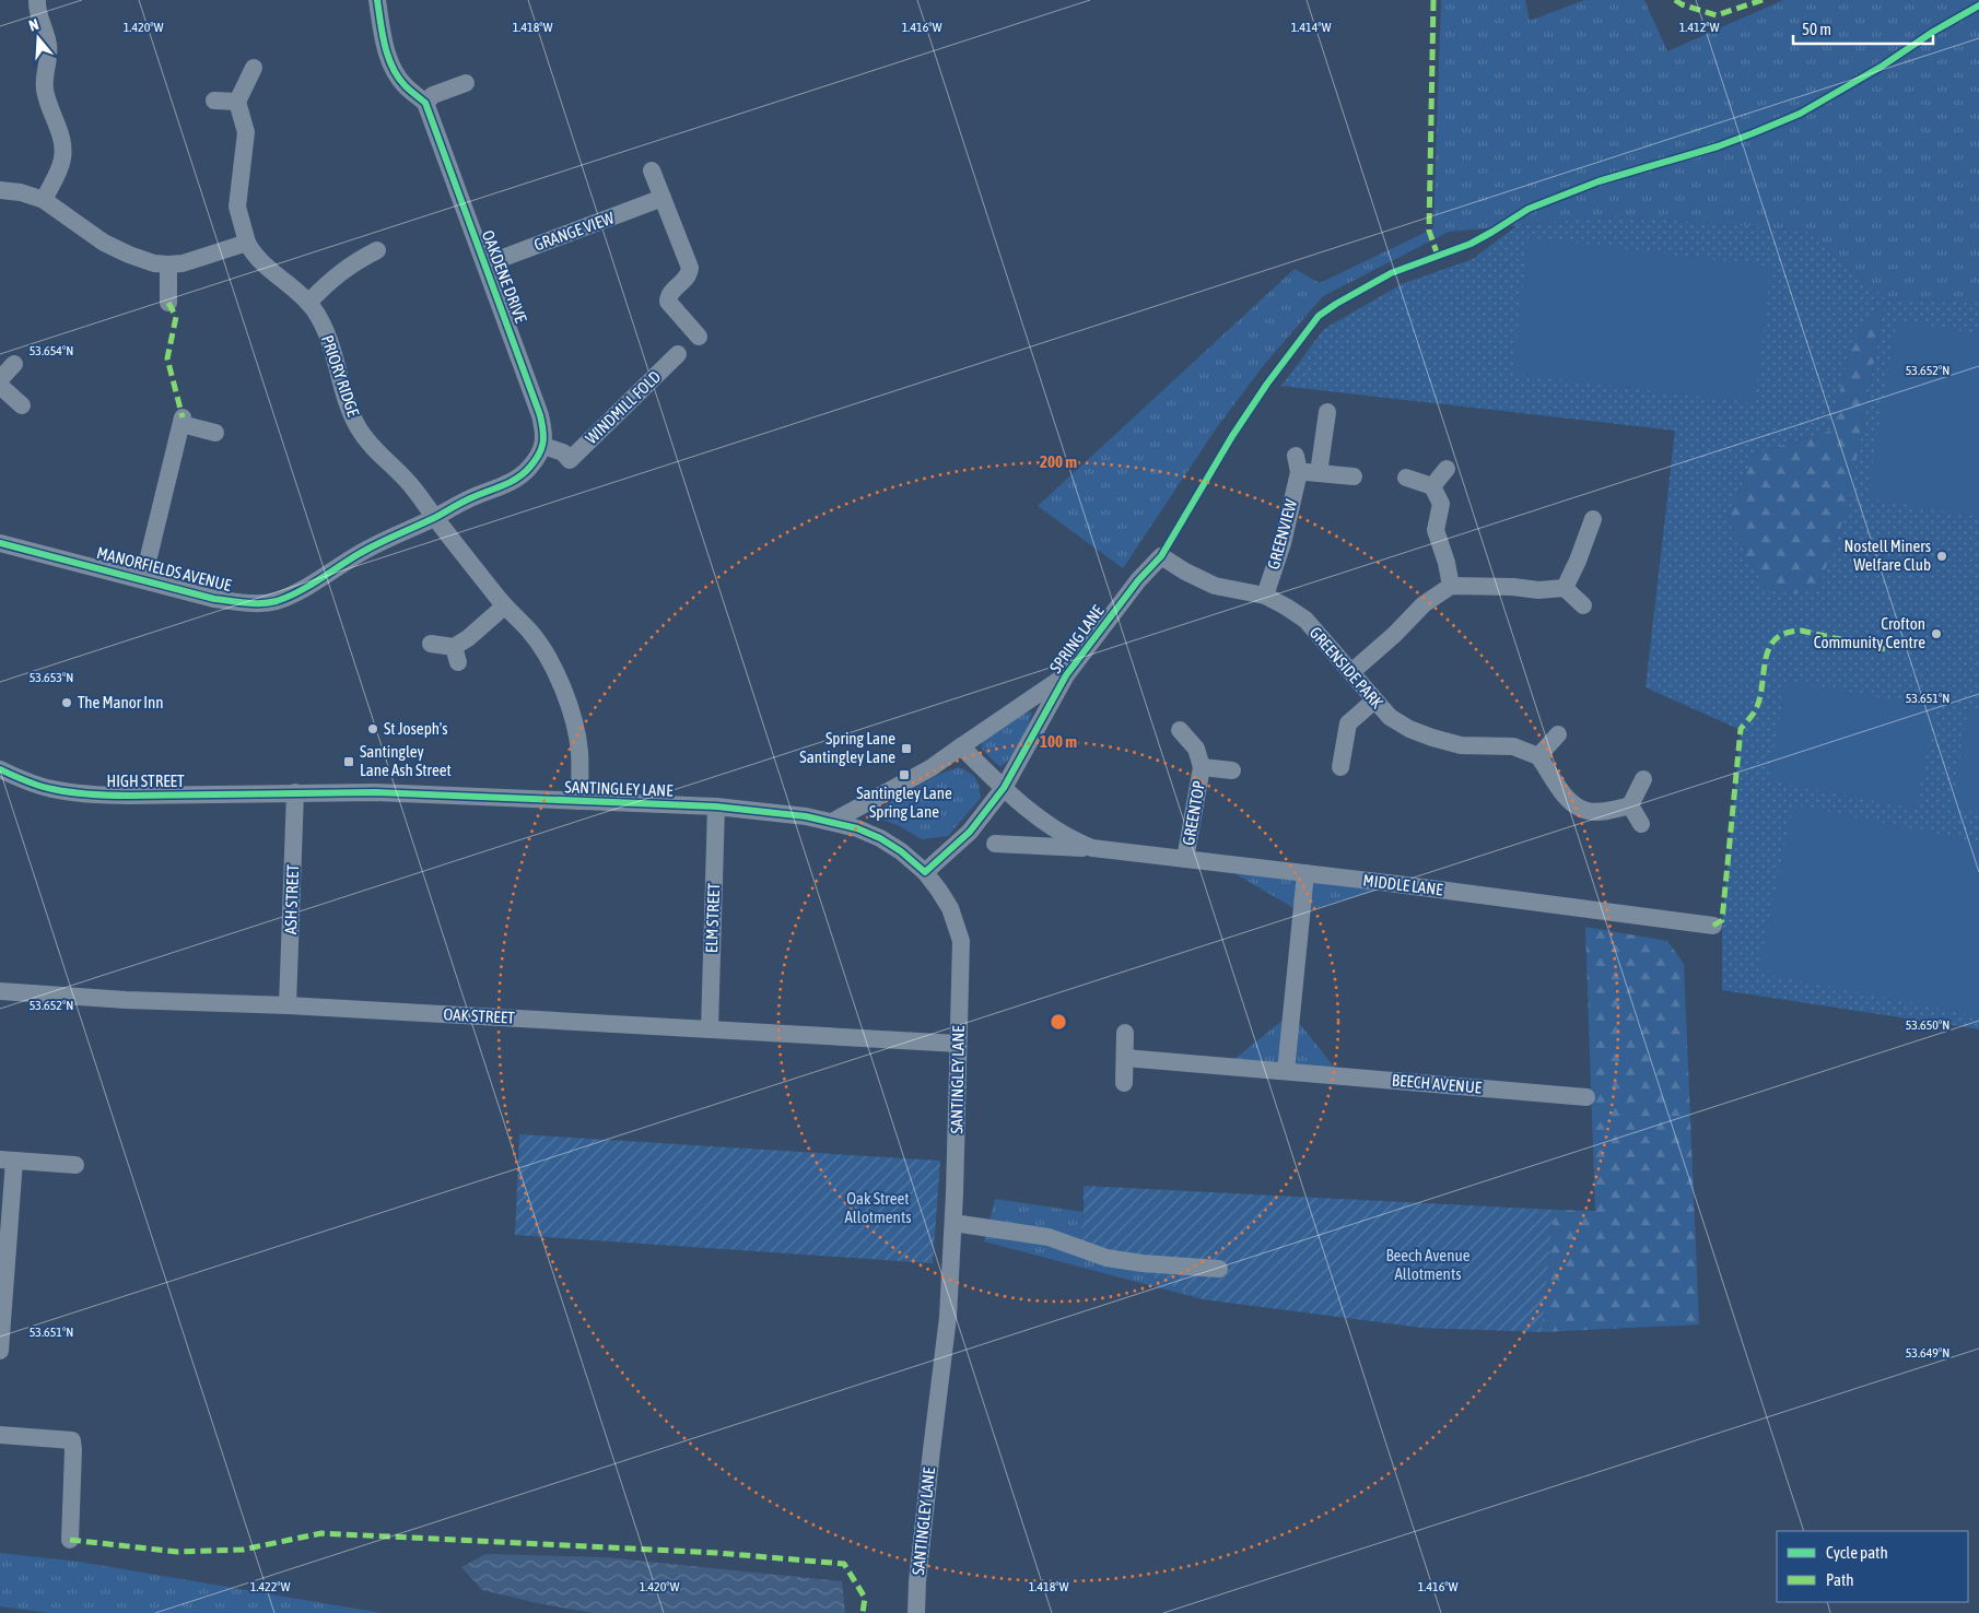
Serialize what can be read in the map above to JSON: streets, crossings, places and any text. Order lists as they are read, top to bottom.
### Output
{
  "streets": {
    "street": [
      "GRANGE VIEW",
      "OAKDENE DRIVE",
      "PRIORY RIDGE",
      "WINDMILL FOLD",
      "GREENVIEW",
      "MANORFIELDS AVENUE",
      "SPRING LANE",
      "GREENSIDE PARK",
      "HIGH STREET",
      "SANTINGLEY LANE",
      "GREENTOP",
      "MIDDLE LANE",
      "ASH STREET",
      "ELM STREET",
      "OAK STREET",
      "BEECH AVENUE"
    ]
  },
  "crossings": [
    ["GRANGE VIEW", "OAKDENE DRIVE"],
    ["OAKDENE DRIVE", "WINDMILL FOLD"],
    ["PRIORY RIDGE", "MANORFIELDS AVENUE"],
    ["PRIORY RIDGE", "SANTINGLEY LANE"],
    ["GREENVIEW", "GREENSIDE PARK"],
    ["SPRING LANE", "GREENSIDE PARK"],
    ["SPRING LANE", "SANTINGLEY LANE"],
    ["SPRING LANE", "MIDDLE LANE"],
    ["HIGH STREET", "SANTINGLEY LANE"],
    ["HIGH STREET", "ASH STREET"],
    ["SANTINGLEY LANE", "ASH STREET"],
    ["SANTINGLEY LANE", "ELM STREET"],
    ["SANTINGLEY LANE", "OAK STREET"],
    ["GREENTOP", "MIDDLE LANE"],
    ["ASH STREET", "OAK STREET"],
    ["ELM STREET", "OAK STREET"]
  ],
  "parks": ["Oak Street Allotments", "Beech Avenue Allotments"],
  "places": {
    "other": [
      "Nostell Miners Welfare Club",
      "Crofton Community Centre",
      "The Manor Inn",
      "St Joseph's"
    ],
    "transit": ["Spring Lane Santingley Lane", "Santingley Lane Ash Street", "Santingley Lane Spring Lane"]
  },
  "legend": ["Cycle path", "Path"],
  "scale_bar": "50 m",
  "north": "top",
  "coordinates": [
    "1.420°W",
    "1.418°W",
    "1.416°W",
    "1.414°W",
    "1.412°W",
    "53.654°N",
    "53.652°N",
    "53.653°N",
    "53.651°N",
    "53.650°N",
    "53.649°N",
    "1.422°W"
  ],
  "rings": ["200 m", "100 m"]
}
